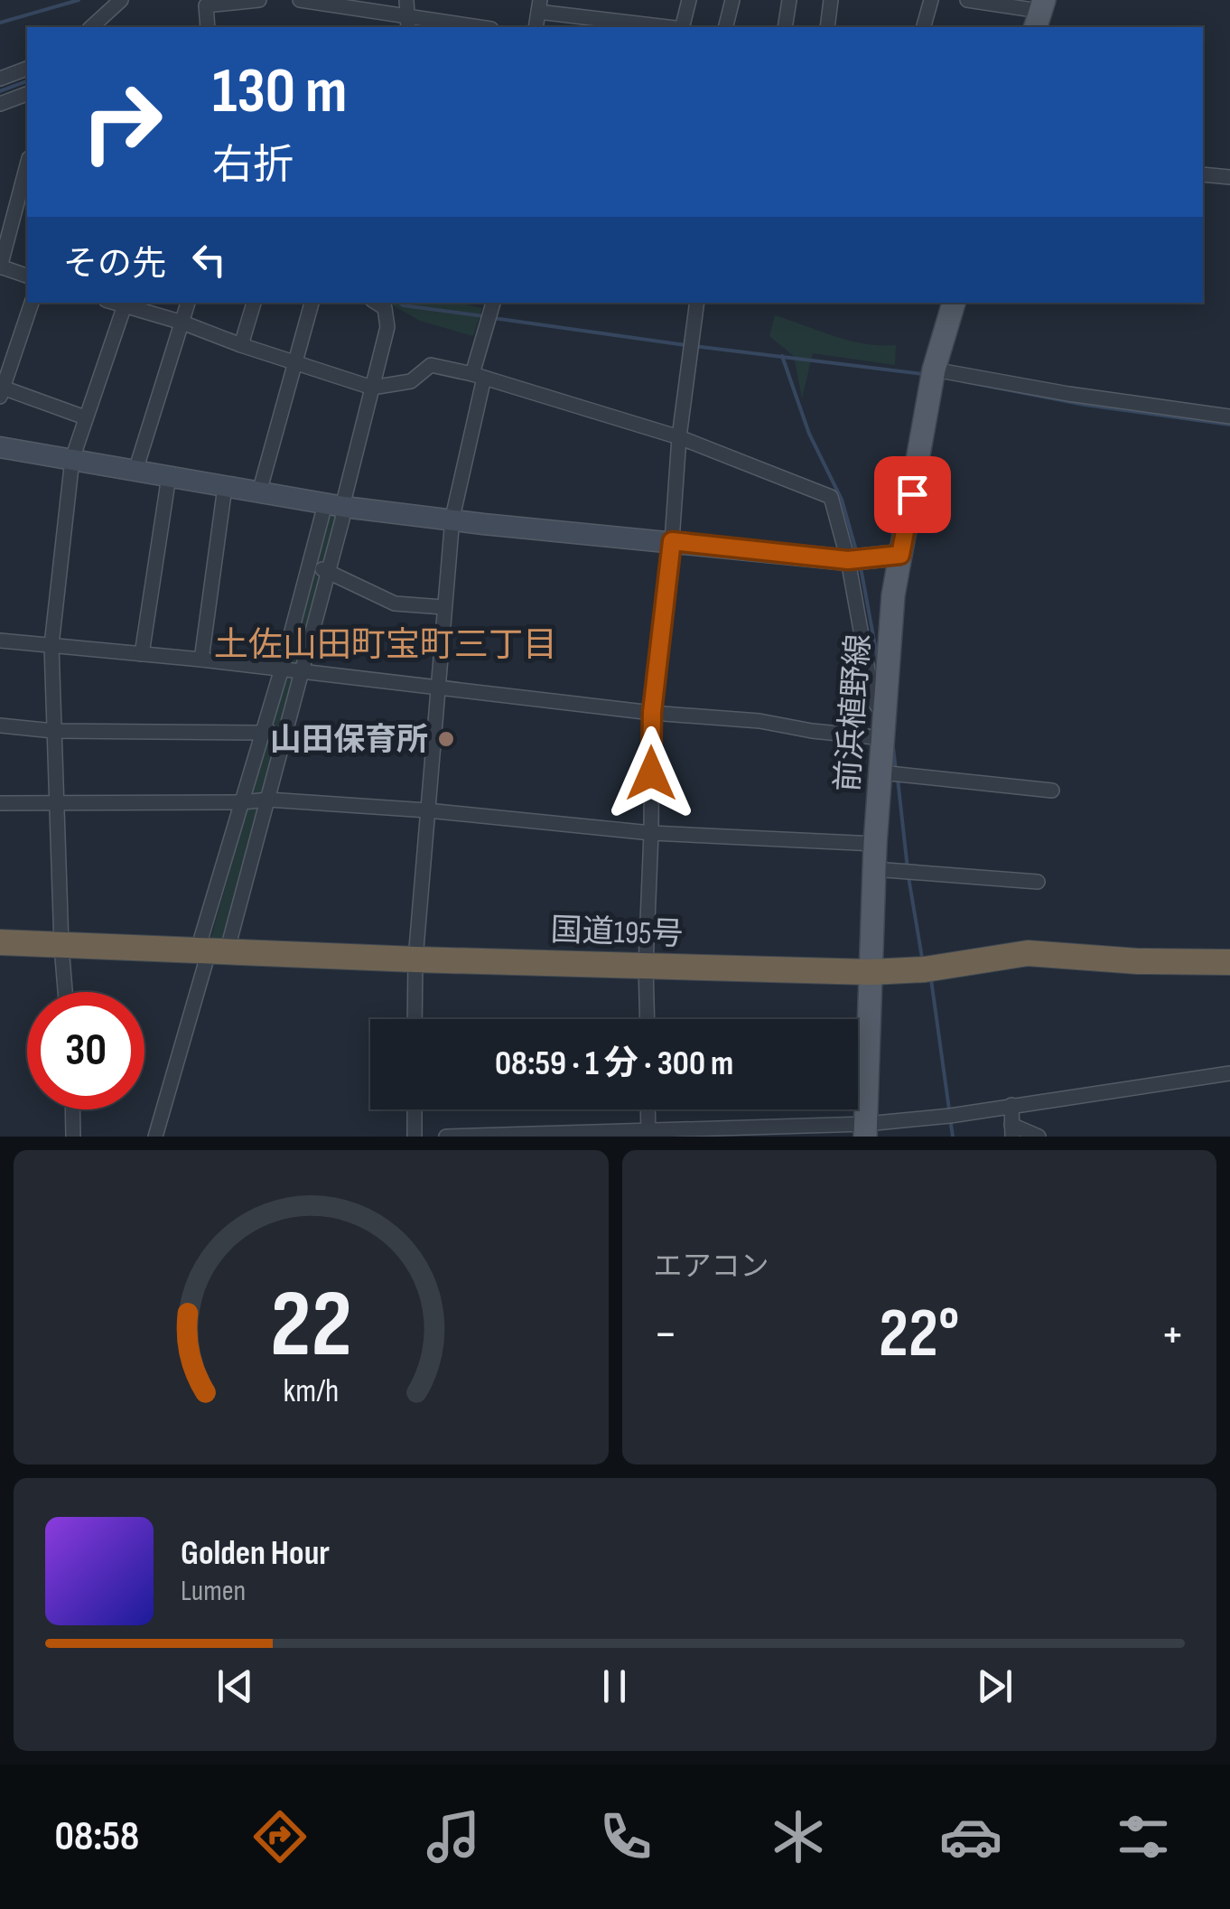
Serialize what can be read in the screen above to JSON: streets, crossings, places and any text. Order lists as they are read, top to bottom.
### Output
{
  "streets": {
    "highway": ["国道195号"],
    "main road": ["前浜植野線"]
  },
  "crossings": [
    ["前浜植野線", "国道195号"]
  ],
  "districts": ["土佐山田町宝町三丁目"],
  "places": ["山田保育所"],
  "page": {
    "turn": ["130 m", "右折"],
    "then": "その先",
    "limit": "30",
    "trip": "08:59 · 1 分 · 300 m",
    "tile": "エアコン",
    "heat": ["−", "22°", "+"],
    "song": ["Golden Hour", "Lumen"],
    "tabs": "08:58",
    "gauge": ["22", "km/h"]
  }
}
